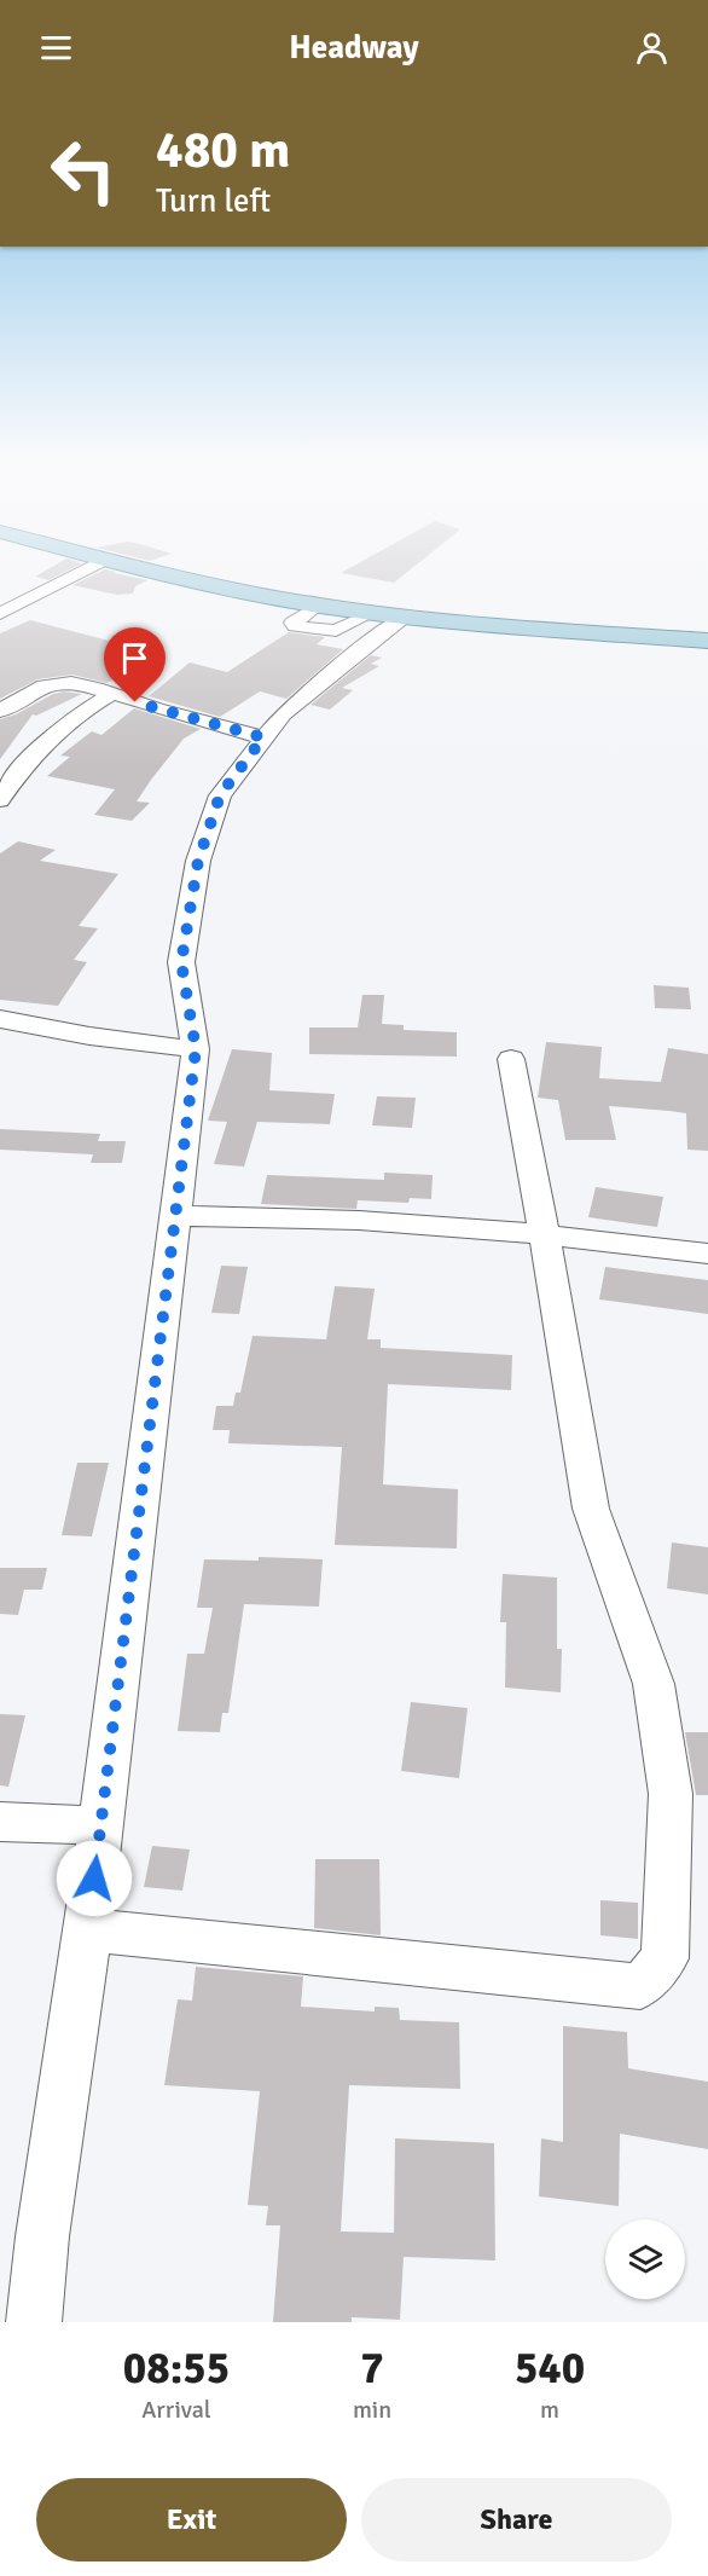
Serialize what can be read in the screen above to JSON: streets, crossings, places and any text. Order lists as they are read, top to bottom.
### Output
{
  "page": {
    "header": "Headway",
    "turn": ["480 m", "Turn left"],
    "eta": [
      "08:55",
      "Arrival",
      "7",
      "min",
      "540",
      "m"
    ],
    "buttons": ["Exit", "Share"]
  }
}
